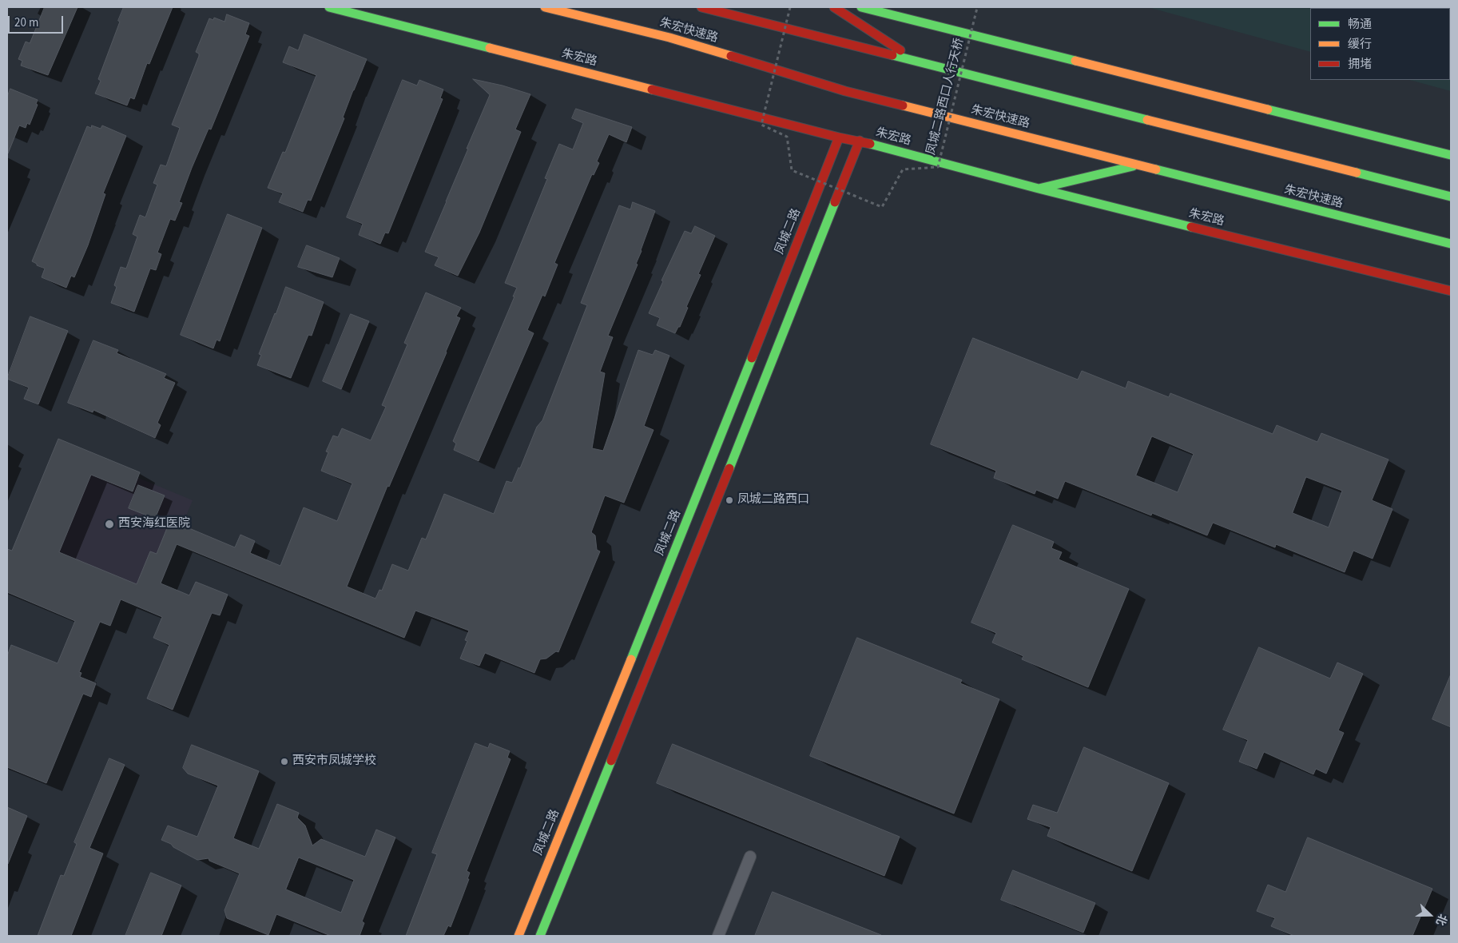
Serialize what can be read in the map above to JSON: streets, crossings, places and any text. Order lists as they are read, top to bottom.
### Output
{
  "streets": {
    "main road": ["朱宏快速路", "朱宏路", "凤城二路"],
    "path": ["凤城二路西口人行天桥"]
  },
  "crossings": [
    ["朱宏路", "凤城二路"]
  ],
  "places": ["凤城二路西口", "西安海红医院", "西安市凤城学校"],
  "legend": ["畅通", "缓行", "拥堵"],
  "scale_bar": "20 m",
  "north": "right"
}
